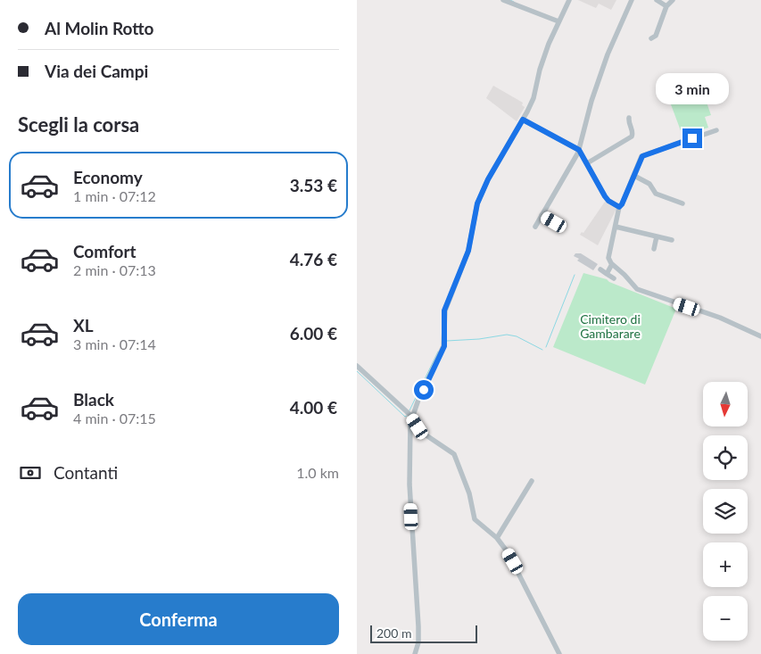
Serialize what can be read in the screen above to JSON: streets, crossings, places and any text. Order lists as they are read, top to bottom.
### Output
{
  "parks": ["Cimitero di Gambarare"],
  "scale_bar": "200 m",
  "north": "bottom",
  "page": {
    "banner": ["Al Molin Rotto", "Via dei Campi"],
    "bubble": "3 min",
    "heading": "Scegli la corsa",
    "list": [
      {
        "name": "Economy",
        "note": "1 min · 07:12",
        "value": "3.53 €"
      },
      {
        "name": "Comfort",
        "note": "2 min · 07:13",
        "value": "4.76 €"
      },
      {
        "name": "XL",
        "note": "3 min · 07:14",
        "value": "6.00 €"
      },
      {
        "name": "Black",
        "note": "4 min · 07:15",
        "value": "4.00 €"
      }
    ],
    "map_buttons": ["+", "−"],
    "pay": ["Contanti", "1.0 km"],
    "buttons": "Conferma",
    "scale": "200 m"
  }
}
